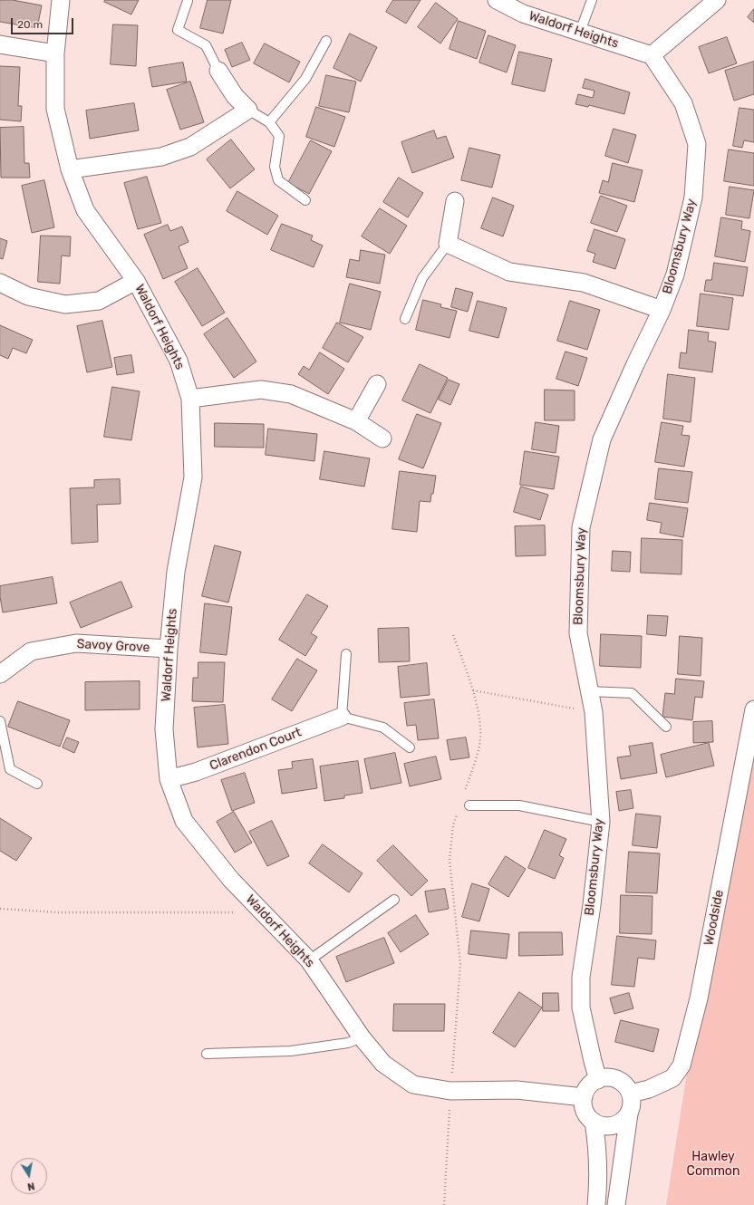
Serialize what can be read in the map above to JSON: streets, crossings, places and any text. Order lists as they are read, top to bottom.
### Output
{
  "streets": {
    "street": [
      "Waldorf Heights",
      "Bloomsbury Way",
      "Savoy Grove",
      "Clarendon Court",
      "Woodside"
    ]
  },
  "crossings": [
    ["Waldorf Heights", "Bloomsbury Way"],
    ["Waldorf Heights", "Savoy Grove"],
    ["Waldorf Heights", "Clarendon Court"],
    ["Waldorf Heights", "Woodside"],
    ["Bloomsbury Way", "Woodside"]
  ],
  "parks": ["Hawley Common"],
  "scale_bar": "20 m",
  "north": "bottom"
}
